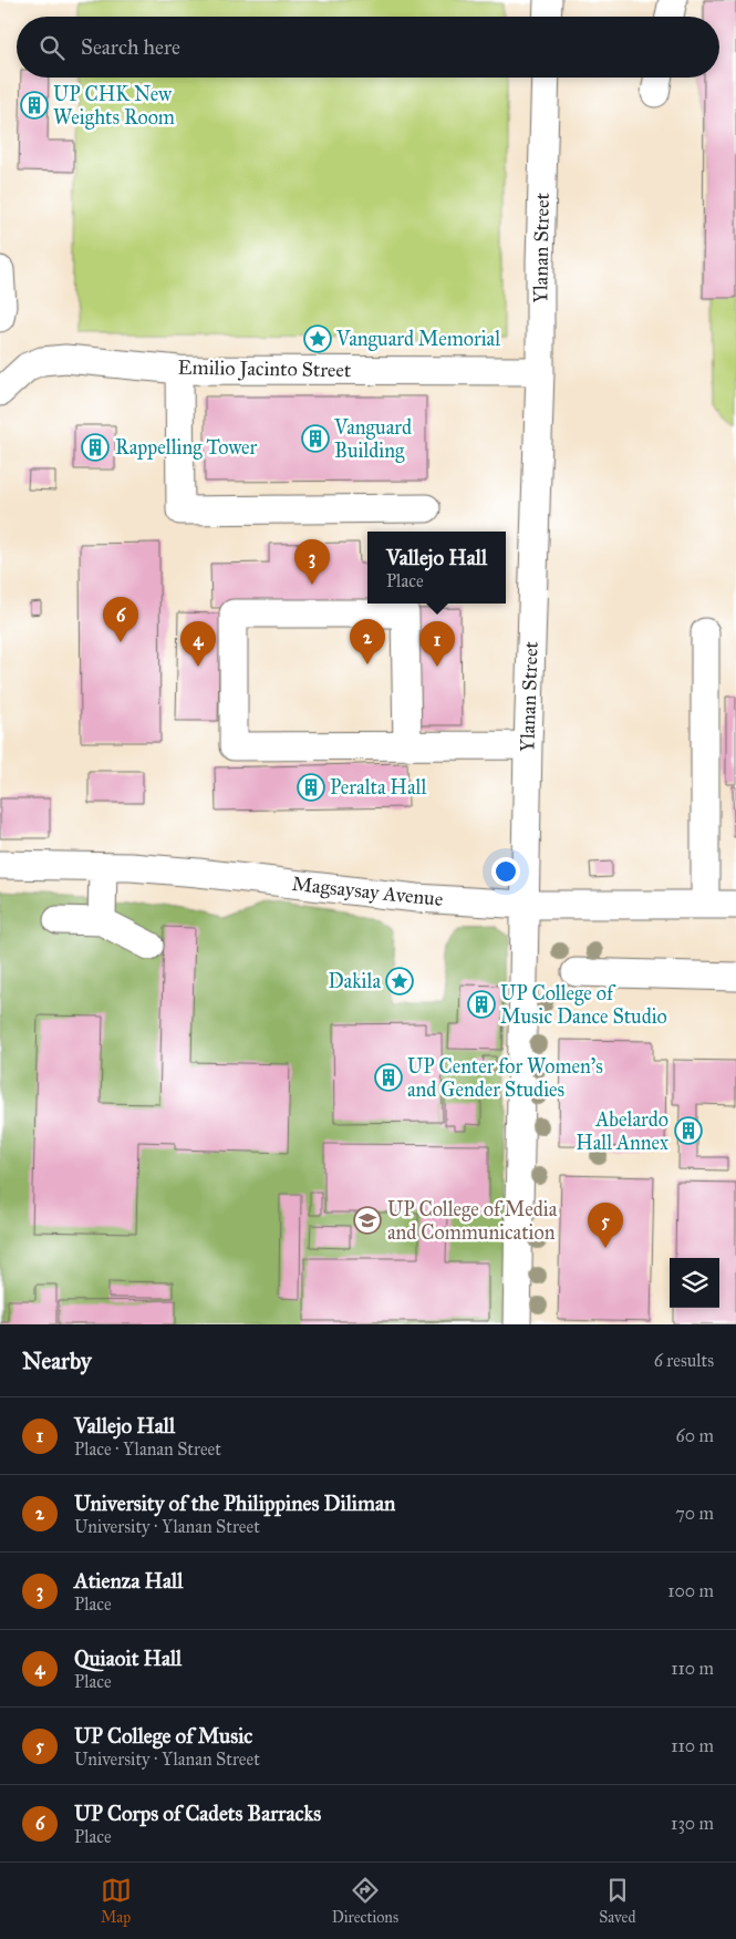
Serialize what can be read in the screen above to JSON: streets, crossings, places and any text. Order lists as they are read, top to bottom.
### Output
{
  "streets": {
    "street": ["Ylanan Street", "Emilio Jacinto Street", "Magsaysay Avenue"]
  },
  "crossings": [
    ["Ylanan Street", "Emilio Jacinto Street"],
    ["Ylanan Street", "Magsaysay Avenue"]
  ],
  "places": {
    "building": [
      "UP CHK New Weights Room",
      "Vanguard Building",
      "Rappelling Tower",
      "Peralta Hall",
      "UP College of Music Dance Studio",
      "UP Center for Women's and Gender Studies",
      "Abelardo Hall Annex"
    ],
    "place": ["Vanguard Memorial", "Dakila"],
    "school or university": ["UP College of Media and Communication"]
  },
  "page": {
    "search": "Search here",
    "popup": ["Vallejo Hall", "Place"],
    "pins": [
      "3",
      "6",
      "2",
      "1",
      "4",
      "5"
    ],
    "heading": ["Nearby", "6 results"],
    "list": [
      {
        "mark": "1",
        "name": "Vallejo Hall",
        "note": "Place · Ylanan Street",
        "value": "60 m"
      },
      {
        "mark": "2",
        "name": "University of the Philippines Diliman",
        "note": "University · Ylanan Street",
        "value": "70 m"
      },
      {
        "mark": "3",
        "name": "Atienza Hall",
        "note": "Place",
        "value": "100 m"
      },
      {
        "mark": "4",
        "name": "Quiaoit Hall",
        "note": "Place",
        "value": "110 m"
      },
      {
        "mark": "5",
        "name": "UP College of Music",
        "note": "University · Ylanan Street",
        "value": "110 m"
      },
      {
        "mark": "6",
        "name": "UP Corps of Cadets Barracks",
        "note": "Place",
        "value": "130 m"
      }
    ],
    "nav": ["Map", "Directions", "Saved"]
  }
}
